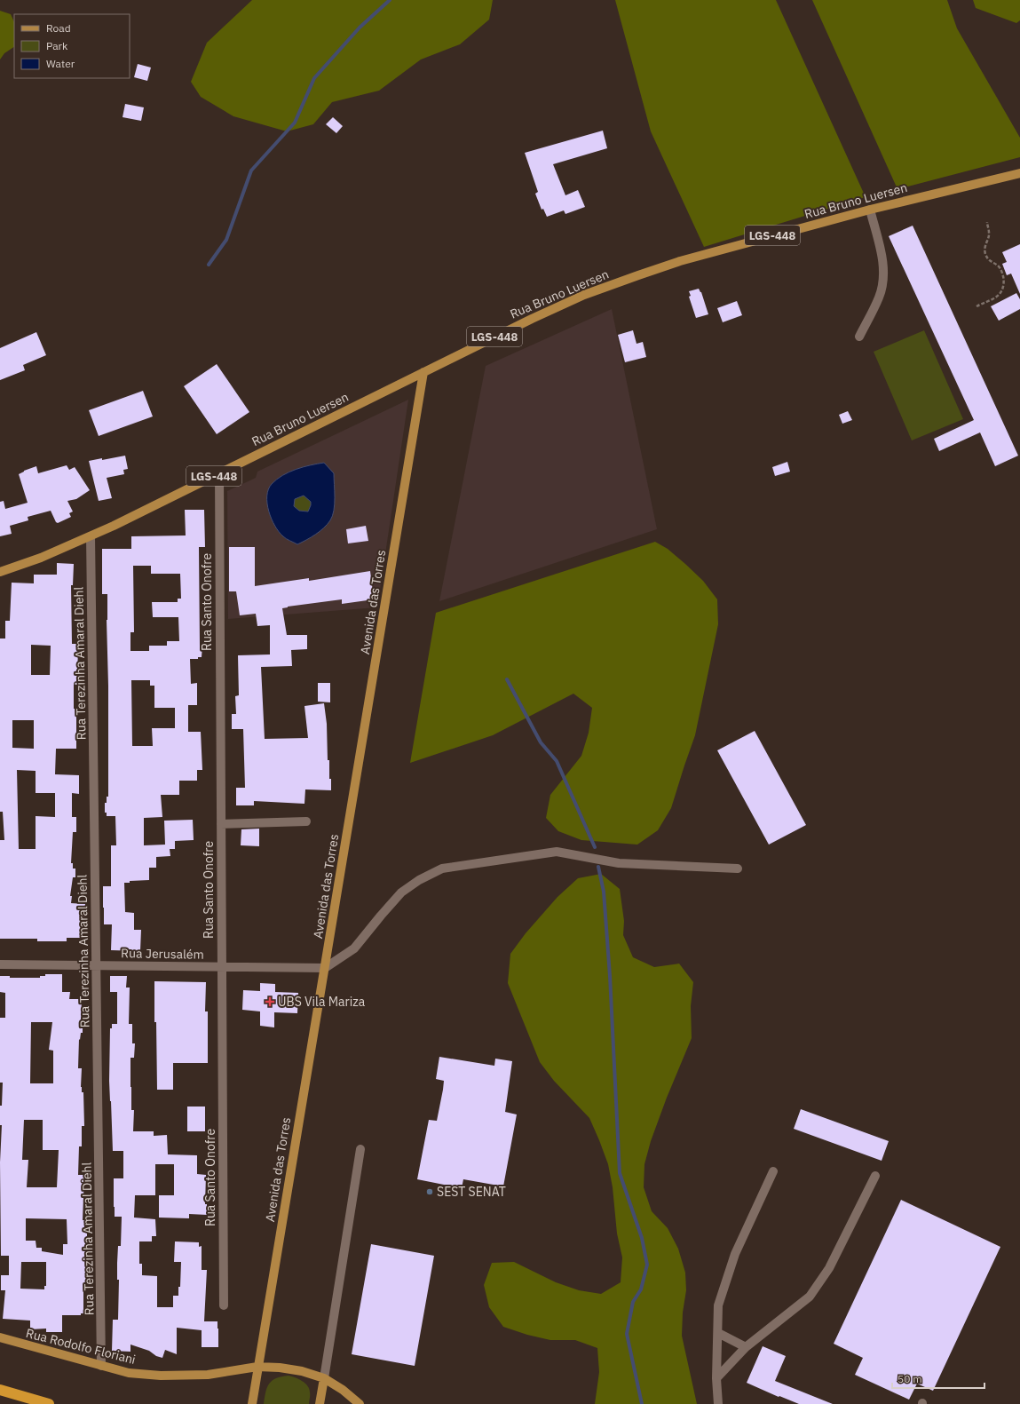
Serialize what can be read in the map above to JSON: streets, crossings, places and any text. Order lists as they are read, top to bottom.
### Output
{
  "streets": {
    "main road": [
      "Rua Bruno Luersen",
      "LGS-448",
      "Avenida das Torres",
      "Rua Rodolfo Floriani"
    ],
    "street": ["Rua Santo Onofre", "Rua Terezinha Amaral Diehl", "Rua Jerusalém"]
  },
  "crossings": [
    ["Rua Bruno Luersen", "Rua Santo Onofre"],
    ["Rua Bruno Luersen", "Avenida das Torres"],
    ["Rua Bruno Luersen", "Rua Terezinha Amaral Diehl"],
    ["Rua Santo Onofre", "Rua Jerusalém"],
    ["Avenida das Torres", "Rua Jerusalém"],
    ["Avenida das Torres", "Rua Rodolfo Floriani"],
    ["Rua Terezinha Amaral Diehl", "Rua Jerusalém"],
    ["Rua Terezinha Amaral Diehl", "Rua Rodolfo Floriani"]
  ],
  "places": {
    "health": ["UBS Vila Mariza"],
    "other": ["SEST SENAT"]
  },
  "legend": ["Road", "Park", "Water"],
  "scale_bar": "50 m"
}
